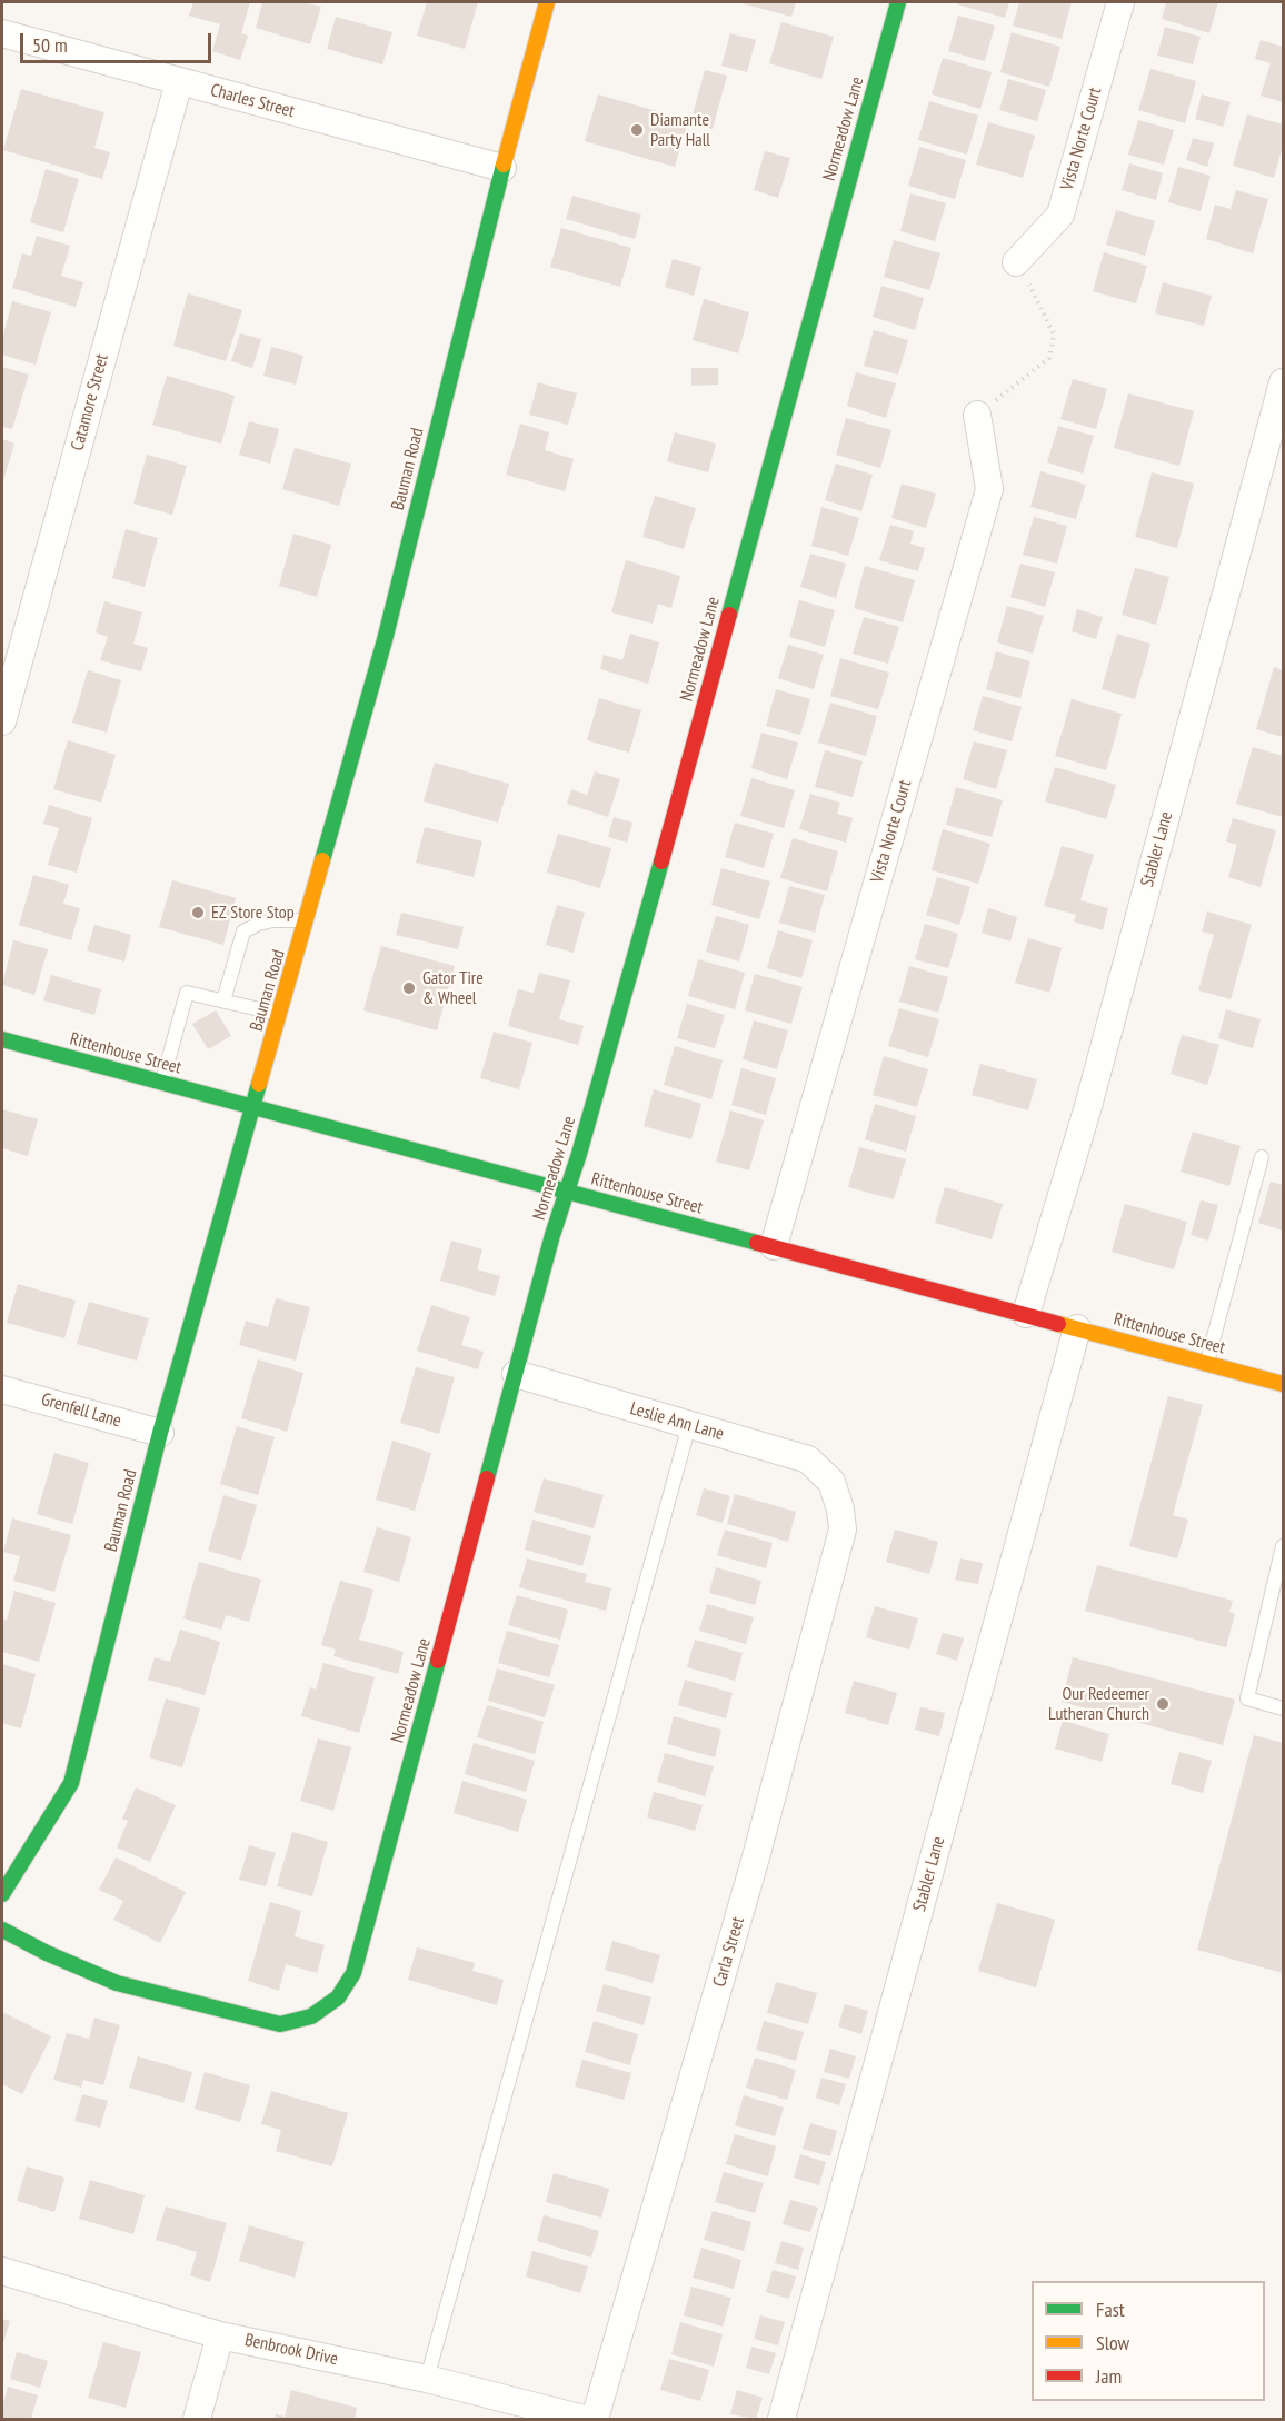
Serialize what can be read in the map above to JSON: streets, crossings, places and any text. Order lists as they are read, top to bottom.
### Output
{
  "streets": {
    "street": [
      "Charles Street",
      "Normeadow Lane",
      "Vista Norte Court",
      "Catamore Street",
      "Bauman Road",
      "Stabler Lane",
      "Rittenhouse Street",
      "Grenfell Lane",
      "Leslie Ann Lane",
      "Carla Street",
      "Benbrook Drive"
    ]
  },
  "crossings": [
    ["Charles Street", "Catamore Street"],
    ["Charles Street", "Bauman Road"],
    ["Normeadow Lane", "Rittenhouse Street"],
    ["Normeadow Lane", "Leslie Ann Lane"],
    ["Vista Norte Court", "Rittenhouse Street"],
    ["Bauman Road", "Rittenhouse Street"],
    ["Bauman Road", "Grenfell Lane"],
    ["Stabler Lane", "Rittenhouse Street"],
    ["Leslie Ann Lane", "Carla Street"]
  ],
  "places": [
    "Diamante Party Hall",
    "EZ Store Stop",
    "Gator Tire & Wheel",
    "Our Redeemer Lutheran Church"
  ],
  "legend": ["Fast", "Slow", "Jam"],
  "scale_bar": "50 m"
}
